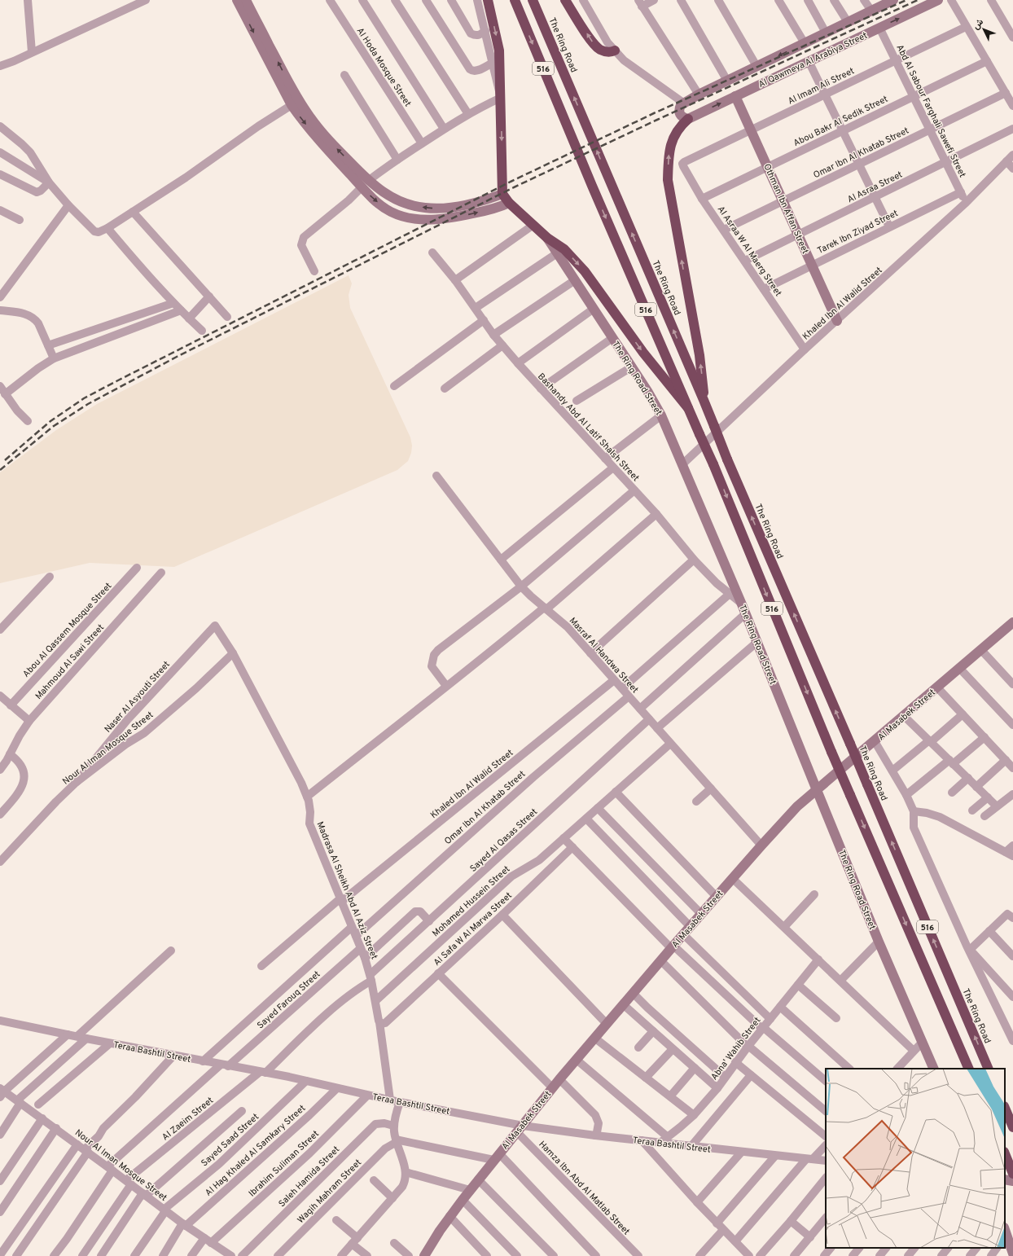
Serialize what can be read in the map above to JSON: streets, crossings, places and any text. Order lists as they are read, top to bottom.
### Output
{
  "streets": {
    "highway": ["The Ring Road", "516"],
    "street": [
      "Al Qawmeya Al Arabiya Street",
      "Al Hoda Mosque Street",
      "Al Imam Ali Street",
      "Abd Al Sabour Farghali Sawefi Street",
      "Abou Bakr Al Sedik Street",
      "Omar Ibn Al Khatab Street",
      "Al Asraa Street",
      "Othman Ibn Affan Street",
      "Tarek Ibn Ziyad Street",
      "Al Asraa W Al Maerg Street",
      "Khaled Ibn Al Walid Street",
      "The Ring Road Street",
      "Bashandy Abd Al Latif Shalsh Street",
      "Abou Al Qassem Mosque Street",
      "Masraf Al Handwa Street",
      "Mahmoud Al Sawi Street",
      "Naser Al Asyouti Street",
      "Al Masabek Street",
      "Nour Al Iman Mosque Street",
      "Sayed Al Qasas Street",
      "Madrasa Al Sheikh Abd Al Aziz Street",
      "Mohamed Hussein Street",
      "Al Safa W Al Marwa Street",
      "Sayed Farouq Street",
      "Abna' Wahib Street",
      "Teraa Bashtil Street",
      "Al Zaeim Street",
      "Sayed Saad Street",
      "Al Hag Khaled Al Samkary Street",
      "Ibrahim Suliman Street",
      "Saleh Hamida Street",
      "Hamza Ibn Abd Al Matlab Street",
      "Wagih Mahram Street"
    ]
  },
  "crossings": [
    ["The Ring Road", "Al Masabek Street"],
    ["Al Qawmeya Al Arabiya Street", "Abd Al Sabour Farghali Sawefi Street"],
    ["Al Qawmeya Al Arabiya Street", "Othman Ibn Affan Street"],
    ["Al Imam Ali Street", "Abd Al Sabour Farghali Sawefi Street"],
    ["Al Imam Ali Street", "Othman Ibn Affan Street"],
    ["Al Imam Ali Street", "Al Asraa W Al Maerg Street"],
    ["Abd Al Sabour Farghali Sawefi Street", "Abou Bakr Al Sedik Street"],
    ["Abd Al Sabour Farghali Sawefi Street", "Omar Ibn Al Khatab Street"],
    ["Abd Al Sabour Farghali Sawefi Street", "Al Asraa Street"],
    ["Abd Al Sabour Farghali Sawefi Street", "Tarek Ibn Ziyad Street"],
    ["Abd Al Sabour Farghali Sawefi Street", "Khaled Ibn Al Walid Street"],
    ["Abou Bakr Al Sedik Street", "Othman Ibn Affan Street"],
    ["Abou Bakr Al Sedik Street", "Al Asraa W Al Maerg Street"],
    ["Omar Ibn Al Khatab Street", "Othman Ibn Affan Street"],
    ["Omar Ibn Al Khatab Street", "Al Asraa W Al Maerg Street"],
    ["Omar Ibn Al Khatab Street", "Masraf Al Handwa Street"],
    ["Omar Ibn Al Khatab Street", "Madrasa Al Sheikh Abd Al Aziz Street"],
    ["Al Asraa Street", "Othman Ibn Affan Street"],
    ["Al Asraa Street", "Al Asraa W Al Maerg Street"],
    ["Othman Ibn Affan Street", "Tarek Ibn Ziyad Street"],
    ["Othman Ibn Affan Street", "Khaled Ibn Al Walid Street"],
    ["Tarek Ibn Ziyad Street", "Al Asraa W Al Maerg Street"],
    ["Al Asraa W Al Maerg Street", "Khaled Ibn Al Walid Street"],
    ["Khaled Ibn Al Walid Street", "The Ring Road Street"],
    ["Khaled Ibn Al Walid Street", "Masraf Al Handwa Street"],
    ["Khaled Ibn Al Walid Street", "Madrasa Al Sheikh Abd Al Aziz Street"],
    ["The Ring Road Street", "Bashandy Abd Al Latif Shalsh Street"],
    ["The Ring Road Street", "Al Masabek Street"],
    ["Masraf Al Handwa Street", "Al Masabek Street"],
    ["Masraf Al Handwa Street", "Sayed Al Qasas Street"],
    ["Masraf Al Handwa Street", "Mohamed Hussein Street"],
    ["Naser Al Asyouti Street", "Nour Al Iman Mosque Street"],
    ["Naser Al Asyouti Street", "Madrasa Al Sheikh Abd Al Aziz Street"],
    ["Al Masabek Street", "Teraa Bashtil Street"],
    ["Al Masabek Street", "Hamza Ibn Abd Al Matlab Street"],
    ["Nour Al Iman Mosque Street", "Madrasa Al Sheikh Abd Al Aziz Street"],
    ["Nour Al Iman Mosque Street", "Sayed Farouq Street"],
    ["Nour Al Iman Mosque Street", "Al Zaeim Street"],
    ["Nour Al Iman Mosque Street", "Sayed Saad Street"],
    ["Nour Al Iman Mosque Street", "Al Hag Khaled Al Samkary Street"],
    ["Nour Al Iman Mosque Street", "Ibrahim Suliman Street"],
    ["Sayed Al Qasas Street", "Madrasa Al Sheikh Abd Al Aziz Street"],
    ["Sayed Al Qasas Street", "Al Zaeim Street"],
    ["Madrasa Al Sheikh Abd Al Aziz Street", "Mohamed Hussein Street"],
    ["Madrasa Al Sheikh Abd Al Aziz Street", "Al Safa W Al Marwa Street"],
    ["Madrasa Al Sheikh Abd Al Aziz Street", "Sayed Farouq Street"],
    ["Madrasa Al Sheikh Abd Al Aziz Street", "Teraa Bashtil Street"],
    ["Madrasa Al Sheikh Abd Al Aziz Street", "Al Zaeim Street"],
    ["Sayed Farouq Street", "Teraa Bashtil Street"],
    ["Abna' Wahib Street", "Teraa Bashtil Street"],
    ["Teraa Bashtil Street", "Al Zaeim Street"],
    ["Teraa Bashtil Street", "Sayed Saad Street"],
    ["Teraa Bashtil Street", "Al Hag Khaled Al Samkary Street"],
    ["Teraa Bashtil Street", "Ibrahim Suliman Street"],
    ["Teraa Bashtil Street", "Hamza Ibn Abd Al Matlab Street"]
  ],
  "north": "top left"
}
